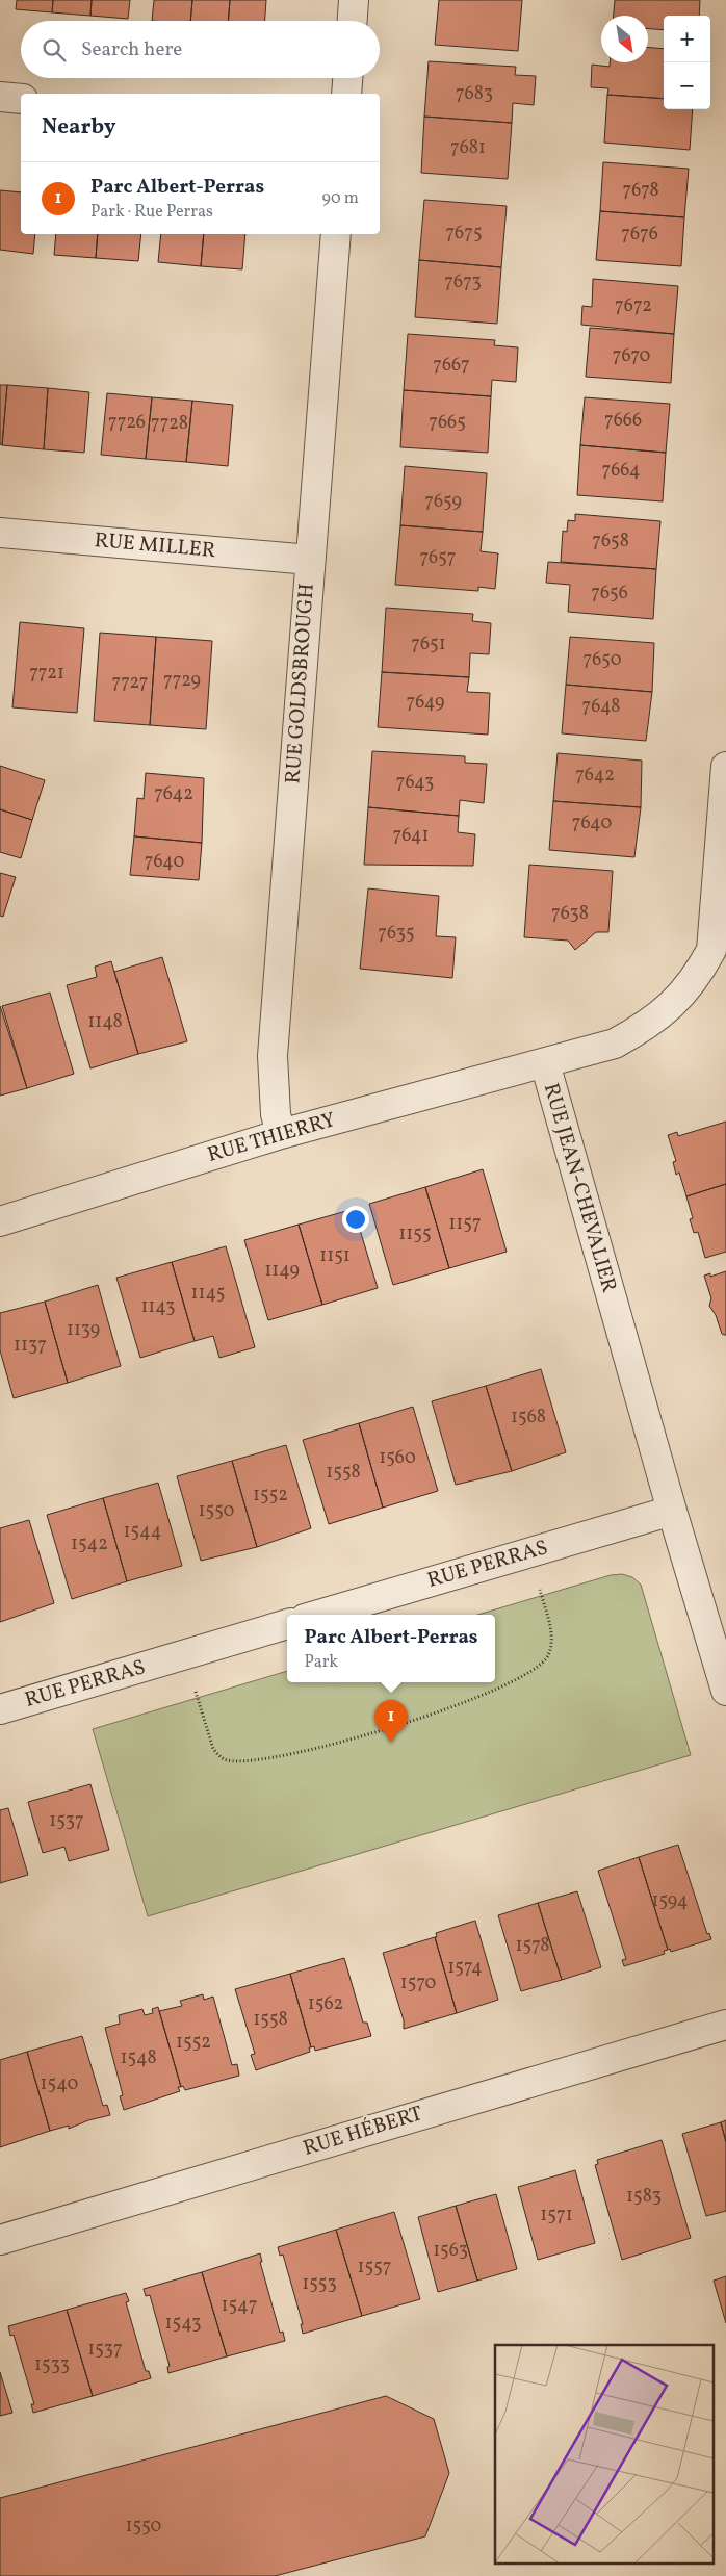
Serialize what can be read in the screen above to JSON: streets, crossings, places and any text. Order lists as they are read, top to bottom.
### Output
{
  "streets": {
    "street": [
      "RUE MILLER",
      "RUE GOLDSBROUGH",
      "RUE THIERRY",
      "RUE JEAN-CHEVALIER",
      "RUE PERRAS",
      "RUE HÉBERT"
    ]
  },
  "crossings": [
    ["RUE MILLER", "RUE GOLDSBROUGH"],
    ["RUE GOLDSBROUGH", "RUE THIERRY"],
    ["RUE THIERRY", "RUE JEAN-CHEVALIER"],
    ["RUE JEAN-CHEVALIER", "RUE PERRAS"]
  ],
  "house_numbers": [
    "7683",
    "7681",
    "7678",
    "7675",
    "7676",
    "7673",
    "7672",
    "7670",
    "7667",
    "7666",
    "7726",
    "7665",
    "7728",
    "7664",
    "7659",
    "7658",
    "7657",
    "7656",
    "7651",
    "7650",
    "7721",
    "7729",
    "7727",
    "7649",
    "7648",
    "7642",
    "7643",
    "7642",
    "7640",
    "7641",
    "7640",
    "7638",
    "7635",
    "1148",
    "1157",
    "1155",
    "1151",
    "1149",
    "1145",
    "1143",
    "1139",
    "1137",
    "1568",
    "1560",
    "1558",
    "1552",
    "1550",
    "1544",
    "1542",
    "1537",
    "1594",
    "1578",
    "1574",
    "1570",
    "1562",
    "1558",
    "1552",
    "1548",
    "1540",
    "1583",
    "1571",
    "1563",
    "1557",
    "1553",
    "1547",
    "1543",
    "1537",
    "1533",
    "1550"
  ],
  "north": "bottom right",
  "page": {
    "map_buttons": ["+", "−"],
    "search": "Search here",
    "heading": "Nearby",
    "list": [
      {
        "mark": "1",
        "name": "Parc Albert-Perras",
        "note": "Park · Rue Perras",
        "value": "90 m"
      }
    ],
    "popup": ["Parc Albert-Perras", "Park"],
    "pins": "1"
  }
}
